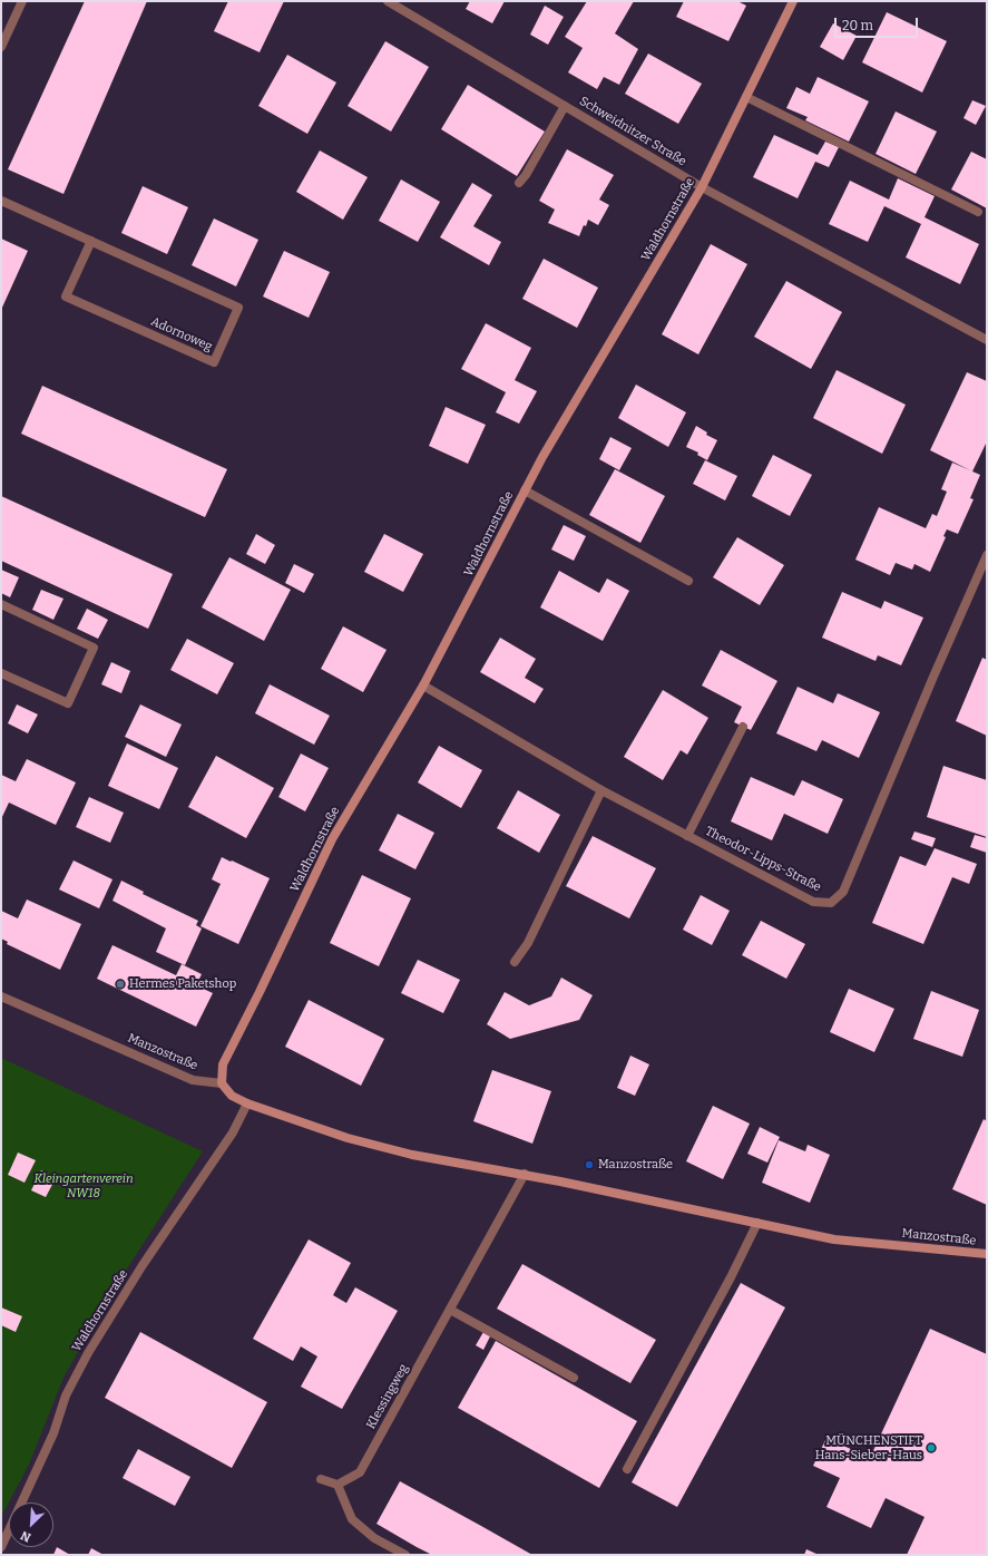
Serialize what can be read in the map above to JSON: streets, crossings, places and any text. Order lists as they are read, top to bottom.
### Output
{
  "streets": {
    "street": [
      "Schweidnitzer Straße",
      "Waldhornstraße",
      "Adornoweg",
      "Theodor-Lipps-Straße",
      "Manzostraße",
      "Klessingweg"
    ]
  },
  "crossings": [
    ["Schweidnitzer Straße", "Waldhornstraße"],
    ["Waldhornstraße", "Theodor-Lipps-Straße"],
    ["Waldhornstraße", "Manzostraße"],
    ["Manzostraße", "Klessingweg"]
  ],
  "parks": ["Kleingartenverein NW18"],
  "places": ["Hermes Paketshop", "Manzostraße", "MÜNCHENSTIFT Hans-Sieber-Haus"],
  "scale_bar": "20 m",
  "north": "bottom left"
}
